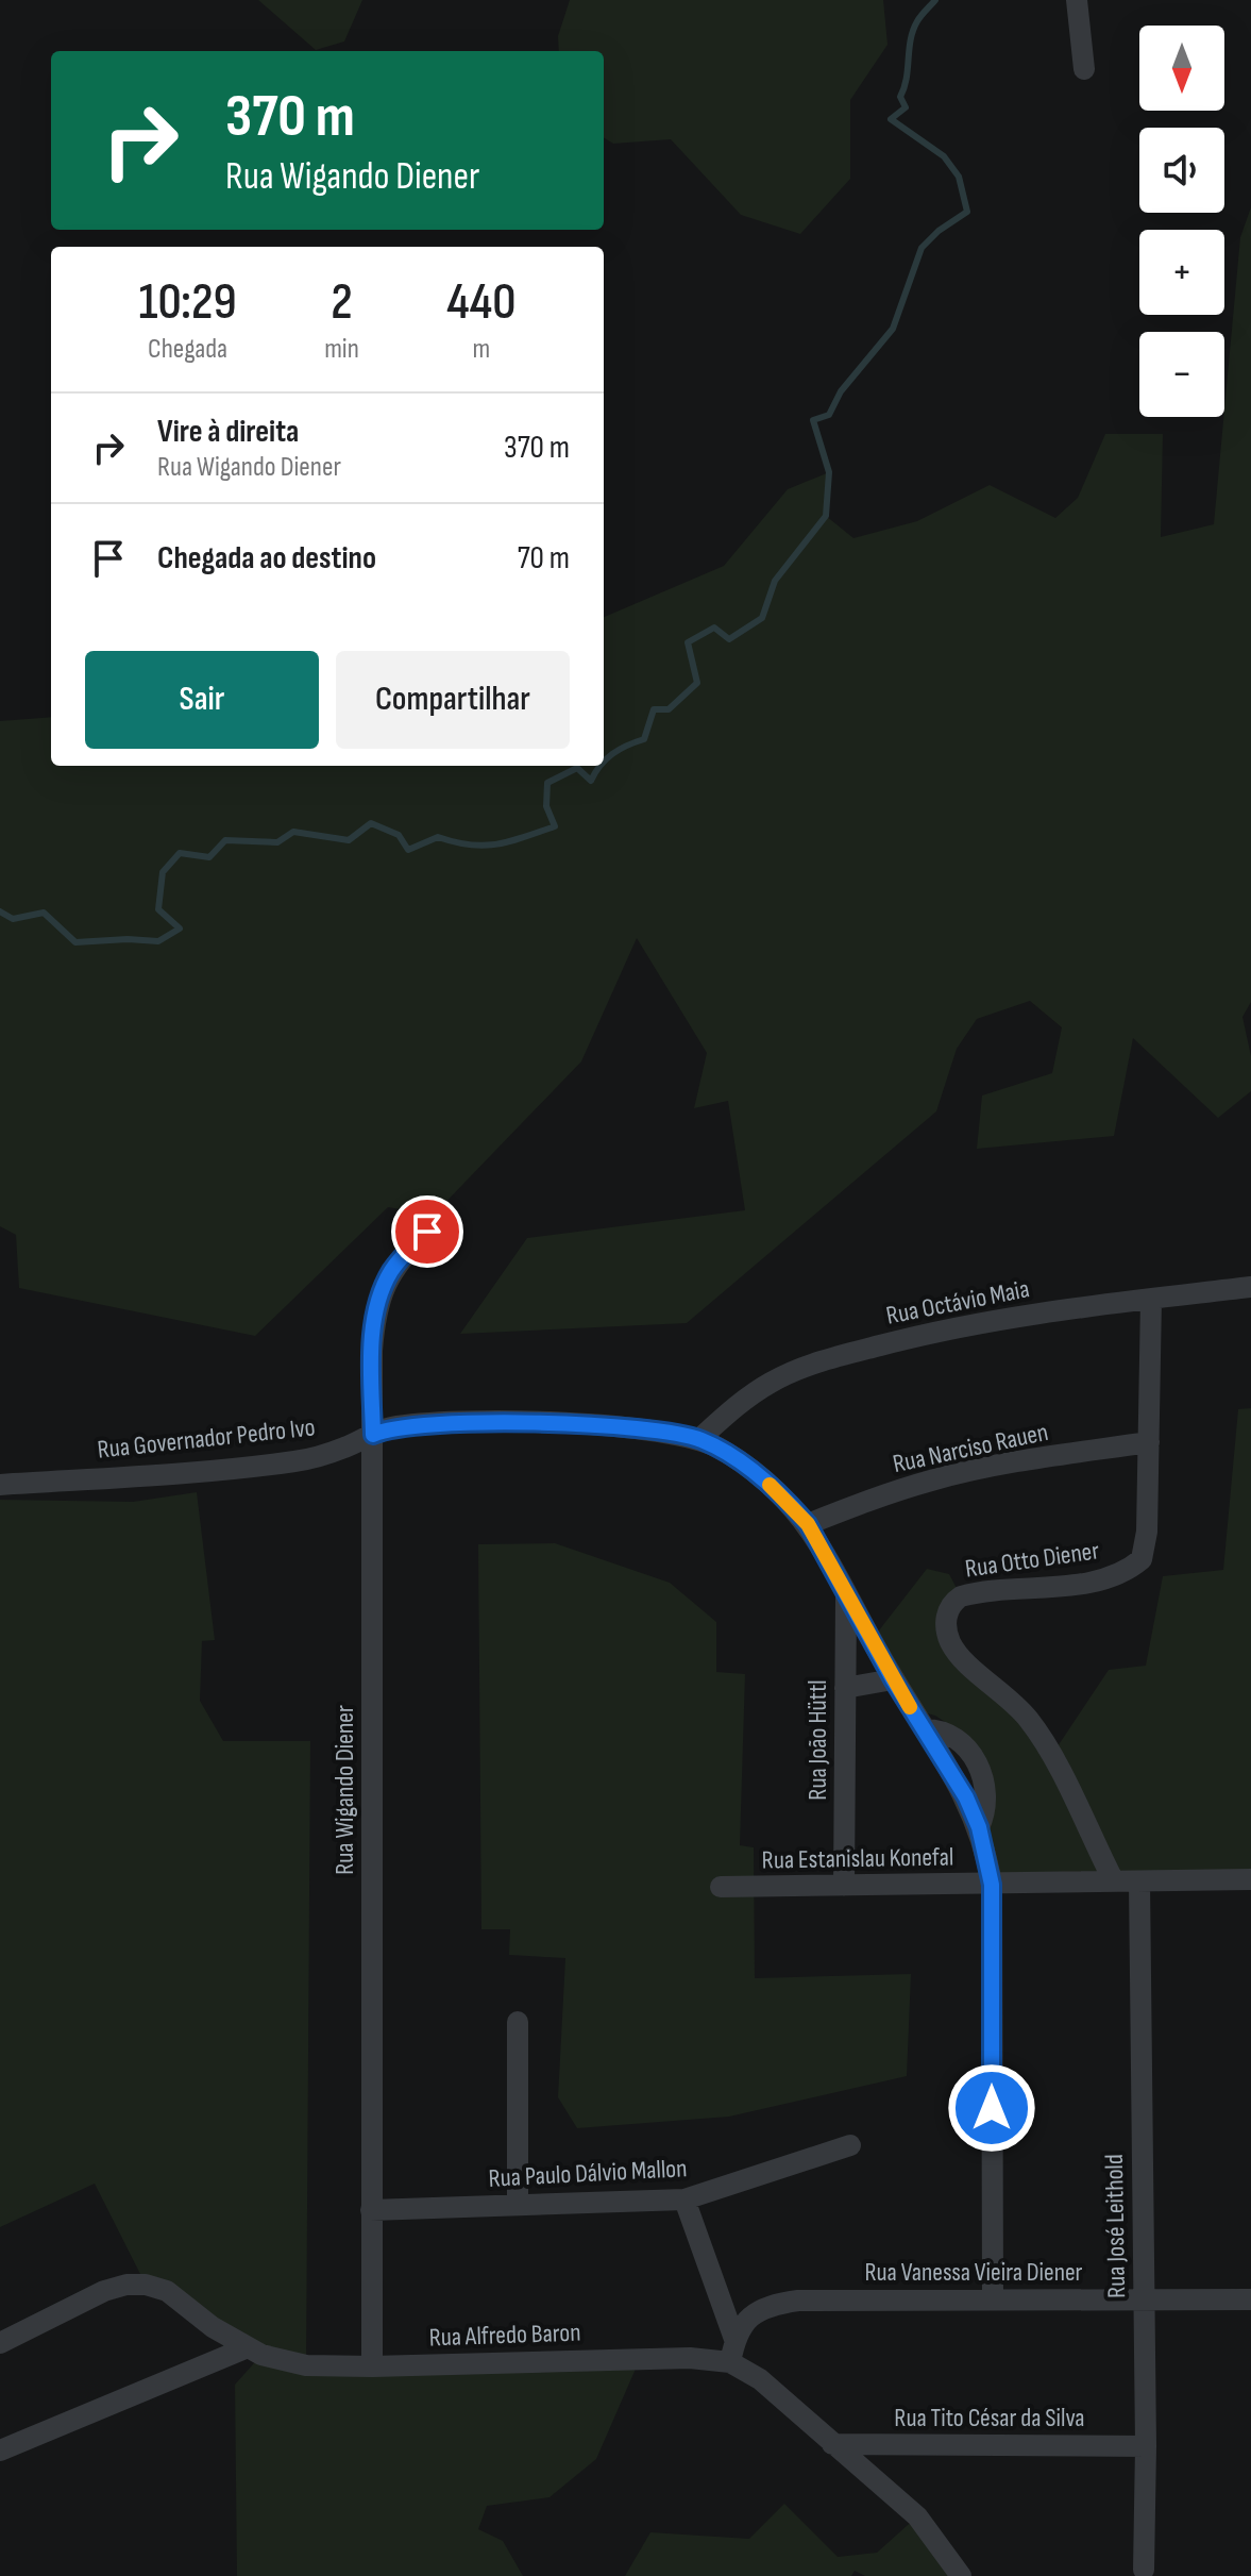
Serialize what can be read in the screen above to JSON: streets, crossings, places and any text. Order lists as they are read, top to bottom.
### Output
{
  "streets": {
    "street": [
      "Rua Octávio Maia",
      "Rua Governador Pedro Ivo",
      "Rua Narciso Rauen",
      "Rua Otto Diener",
      "Rua João Hüttl",
      "Rua Wigando Diener",
      "Rua Estanislau Konefal",
      "Rua Paulo Dálvio Mallon",
      "Rua José Leithold",
      "Rua Vanessa Vieira Diener",
      "Rua Alfredo Baron",
      "Rua Tito César da Silva"
    ]
  },
  "crossings": [
    ["Rua Octávio Maia", "Rua Governador Pedro Ivo"],
    ["Rua Octávio Maia", "Rua Otto Diener"],
    ["Rua Governador Pedro Ivo", "Rua Narciso Rauen"],
    ["Rua Governador Pedro Ivo", "Rua João Hüttl"],
    ["Rua Governador Pedro Ivo", "Rua Wigando Diener"],
    ["Rua Governador Pedro Ivo", "Rua Estanislau Konefal"],
    ["Rua Governador Pedro Ivo", "Rua Vanessa Vieira Diener"],
    ["Rua Narciso Rauen", "Rua Otto Diener"],
    ["Rua Otto Diener", "Rua Estanislau Konefal"],
    ["Rua João Hüttl", "Rua Estanislau Konefal"],
    ["Rua Wigando Diener", "Rua Paulo Dálvio Mallon"],
    ["Rua Wigando Diener", "Rua Alfredo Baron"],
    ["Rua Estanislau Konefal", "Rua José Leithold"],
    ["Rua José Leithold", "Rua Vanessa Vieira Diener"],
    ["Rua José Leithold", "Rua Tito César da Silva"],
    ["Rua Alfredo Baron", "Rua Tito César da Silva"]
  ],
  "north": "bottom",
  "page": {
    "map_buttons": ["+", "−"],
    "turn": ["370 m", "Rua Wigando Diener"],
    "eta": [
      "10:29",
      "Chegada",
      "2",
      "min",
      "440",
      "m"
    ],
    "list": [
      {
        "name": "Vire à direita",
        "note": "Rua Wigando Diener",
        "value": "370 m"
      },
      {
        "name": "Chegada ao destino",
        "value": "70 m"
      }
    ],
    "buttons": ["Sair", "Compartilhar"]
  }
}
